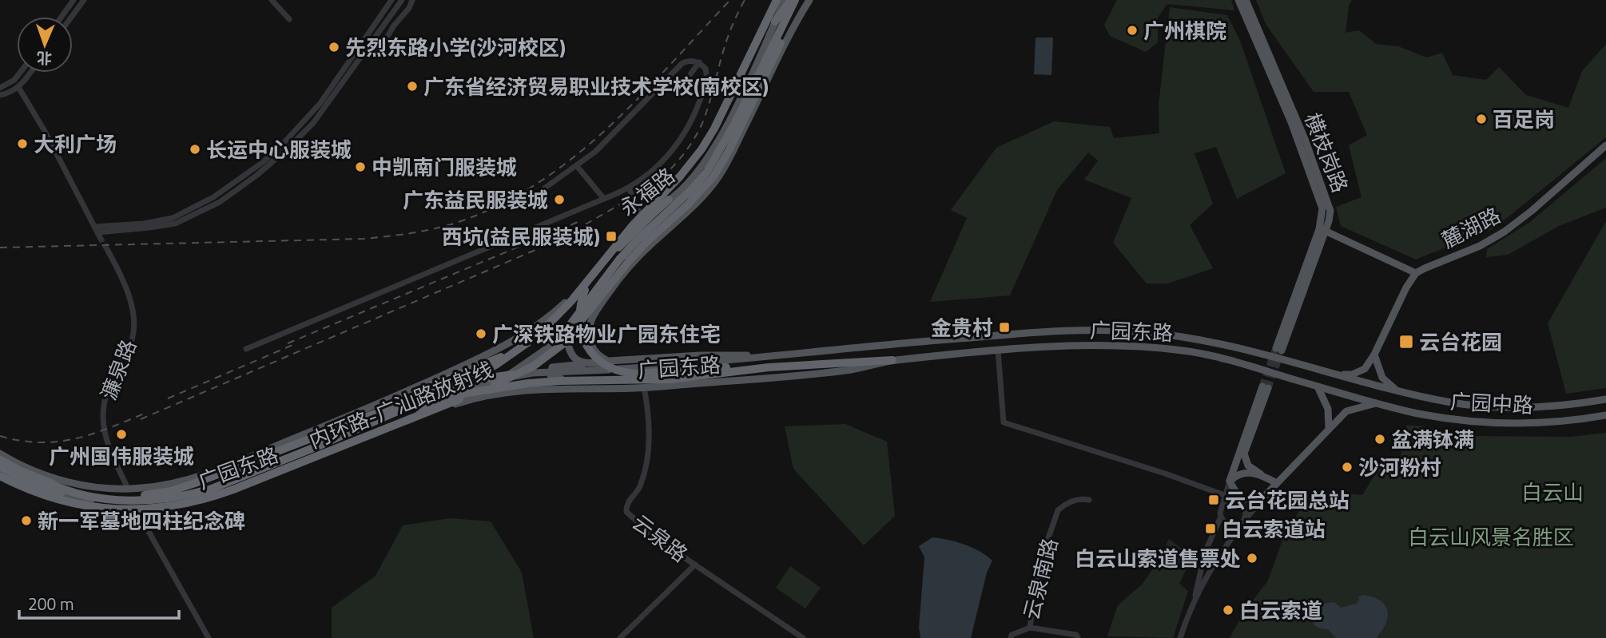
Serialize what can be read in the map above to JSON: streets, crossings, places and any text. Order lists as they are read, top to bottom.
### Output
{
  "streets": {
    "highway": ["内环路-广汕路放射线"],
    "main road": [
      "横枝岗路",
      "永福路",
      "麓湖路",
      "广园东路",
      "广园中路"
    ],
    "street": ["濂泉路", "云泉路", "云泉南路"]
  },
  "crossings": [
    ["永福路", "广园东路"],
    ["广园东路", "濂泉路"],
    ["广园东路", "广园中路"],
    ["广园东路", "内环路-广汕路放射线"],
    ["广园东路", "云泉路"]
  ],
  "parks": ["白云山", "白云山风景名胜区"],
  "places": {
    "other": [
      "广州棋院",
      "先烈东路小学(沙河校区)",
      "广东省经济贸易职业技术学校(南校区)",
      "百足岗",
      "大利广场",
      "长运中心服装城",
      "中凯南门服装城",
      "广东益民服装城",
      "广深铁路物业广园东住宅",
      "广州国伟服装城",
      "盆满钵满",
      "沙河粉村",
      "新一军墓地四柱纪念碑",
      "白云山索道售票处",
      "白云索道"
    ],
    "transit": [
      "西坑(益民服装城)",
      "金贵村",
      "云台花园",
      "云台花园总站",
      "白云索道站"
    ]
  },
  "scale_bar": "200 m",
  "north": "bottom"
}
